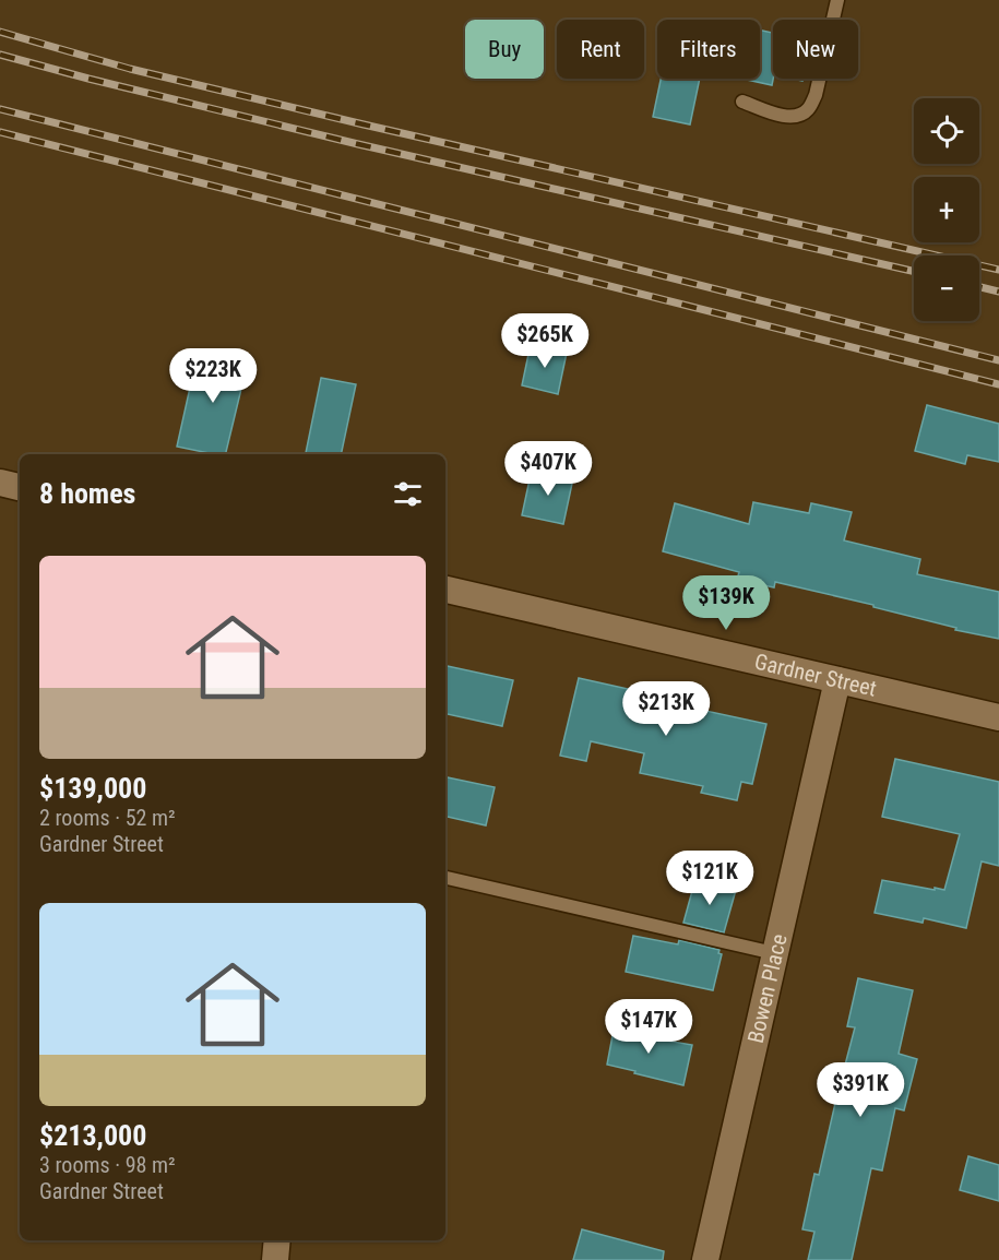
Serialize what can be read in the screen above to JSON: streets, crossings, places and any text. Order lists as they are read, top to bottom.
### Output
{
  "streets": {
    "street": ["Gardner Street", "Bowen Place"]
  },
  "crossings": [
    ["Gardner Street", "Bowen Place"]
  ],
  "page": {
    "chip": [
      "Buy",
      "Rent",
      "Filters",
      "New"
    ],
    "map_buttons": ["+", "−"],
    "price": [
      "$265K",
      "$223K",
      "$407K",
      "$139K",
      "$213K",
      "$121K",
      "$147K",
      "$391K"
    ],
    "heading": "8 homes",
    "list": [
      {
        "name": "$139,000",
        "note": "2 rooms · 52 m² · Gardner Street"
      },
      {
        "name": "$213,000",
        "note": "3 rooms · 98 m² · Gardner Street"
      }
    ]
  }
}
